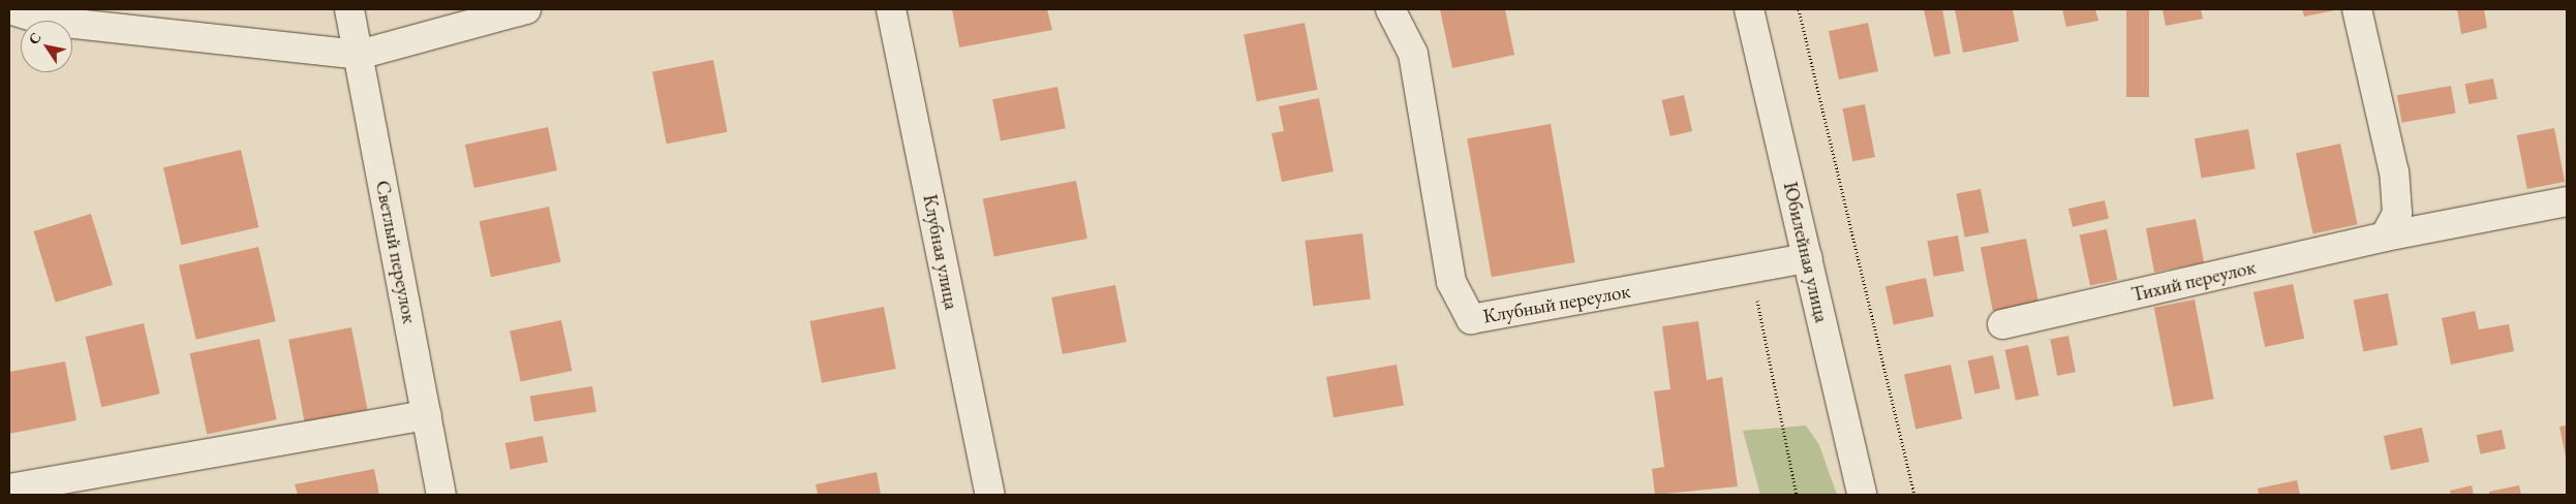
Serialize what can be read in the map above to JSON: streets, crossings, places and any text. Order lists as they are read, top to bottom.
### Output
{
  "streets": {
    "street": [
      "Светлый переулок",
      "Клубная улица",
      "Юбилейная улица",
      "Тихий переулок",
      "Клубный переулок"
    ]
  },
  "crossings": [
    ["Юбилейная улица", "Клубный переулок"]
  ],
  "north": "top left"
}
